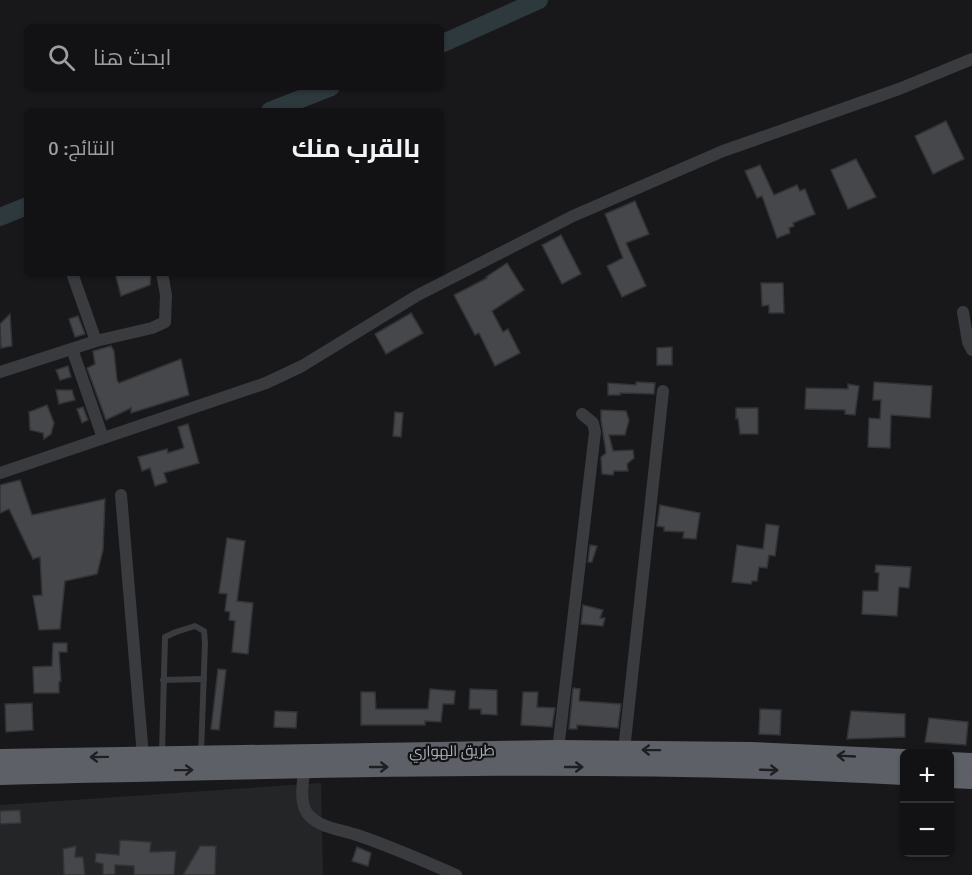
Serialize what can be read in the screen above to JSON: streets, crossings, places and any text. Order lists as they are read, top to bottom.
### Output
{
  "streets": {
    "highway": ["طريق الهواري"]
  },
  "page": {
    "search": "ابحث هنا",
    "heading": ["بالقرب منك", "النتائج: 0"],
    "map_buttons": ["+", "−"]
  }
}
